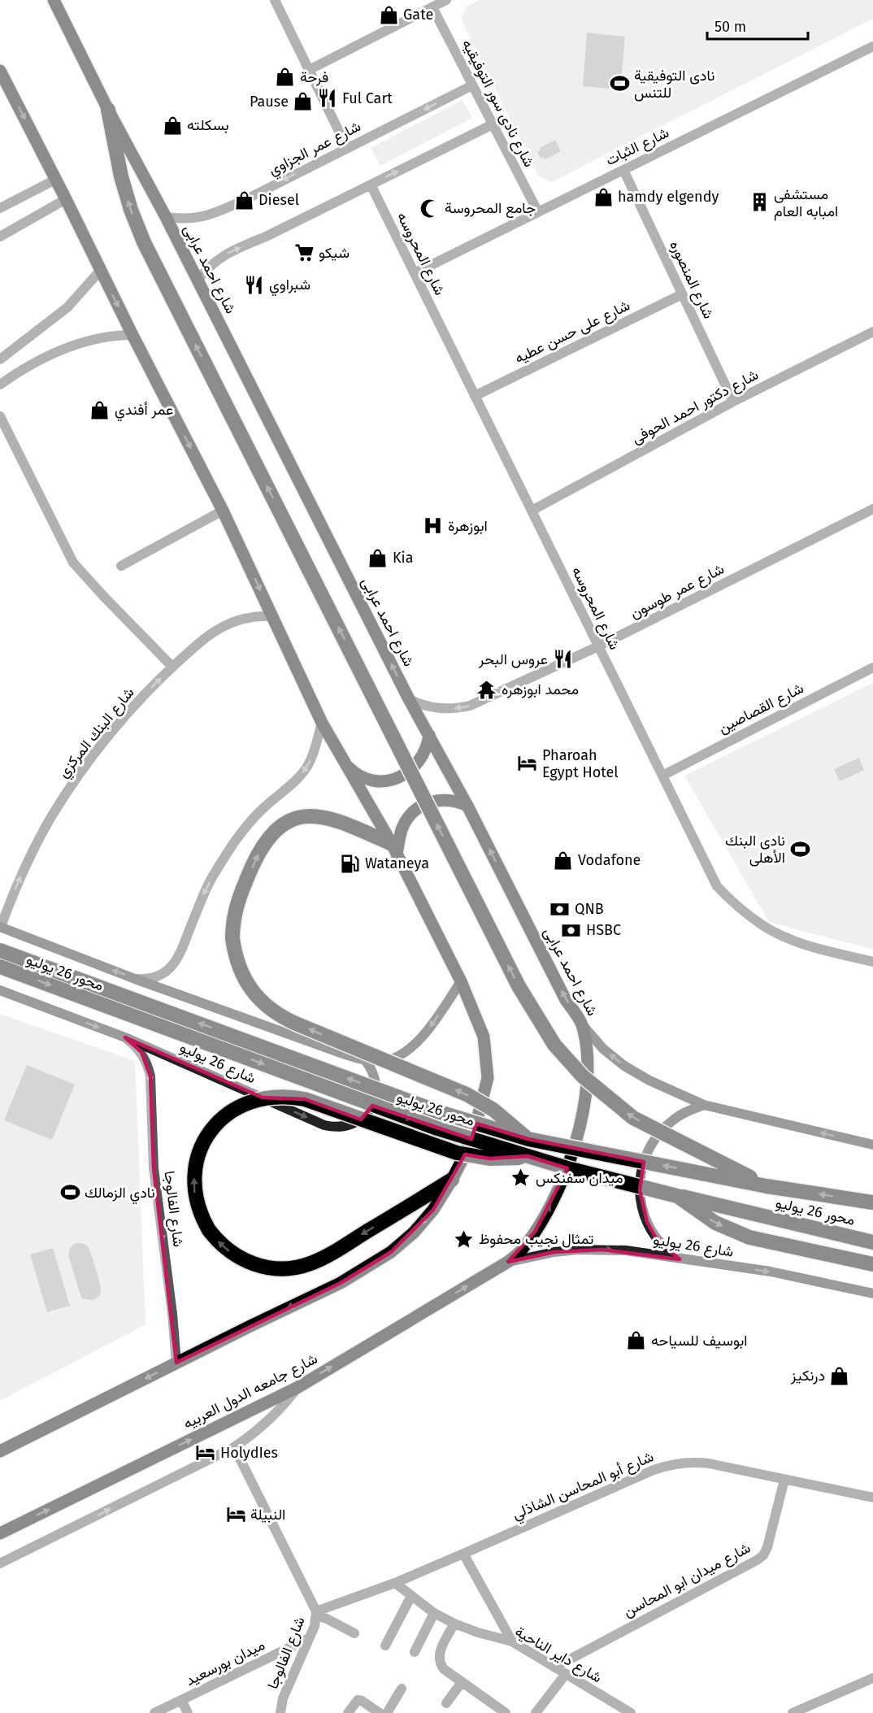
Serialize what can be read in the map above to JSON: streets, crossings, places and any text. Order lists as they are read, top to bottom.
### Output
{
  "streets": {
    "highway": ["محور 26 يوليو"],
    "main road": ["شارع احمد عرابى", "شارع 26 يوليو", "شارع جامعه الدول العربيه"],
    "street": [
      "شارع نادى سور التوفيقيه",
      "شارع الثبات",
      "شارع عمر الجزاوي",
      "شارع المحروسه",
      "شارع المنصوره",
      "شارع على حسن عطيه",
      "شارع دكتور احمد الحوفى",
      "شارع عمر طوسون",
      "شارع القصاصين",
      "شارع البنك المركزي",
      "شارع الفالوجا",
      "شارع أبو المحاسن الشاذلي",
      "شارع ميدان ابو المحاسن",
      "شارع داير الناحية",
      "ميدان بورسعيد"
    ]
  },
  "crossings": [
    ["شارع نادى سور التوفيقيه", "شارع الثبات"],
    ["شارع نادى سور التوفيقيه", "شارع عمر الجزاوي"],
    ["شارع الثبات", "شارع المحروسه"],
    ["شارع الثبات", "شارع المنصوره"],
    ["شارع عمر الجزاوي", "شارع احمد عرابى"],
    ["شارع المحروسه", "شارع على حسن عطيه"],
    ["شارع المحروسه", "شارع دكتور احمد الحوفى"],
    ["شارع المحروسه", "شارع عمر طوسون"],
    ["شارع المحروسه", "شارع القصاصين"],
    ["شارع احمد عرابى", "شارع عمر طوسون"],
    ["شارع احمد عرابى", "شارع 26 يوليو"],
    ["شارع احمد عرابى", "شارع جامعه الدول العربيه"],
    ["شارع المنصوره", "شارع على حسن عطيه"],
    ["شارع المنصوره", "شارع دكتور احمد الحوفى"],
    ["شارع 26 يوليو", "شارع الفالوجا"],
    ["شارع 26 يوليو", "شارع جامعه الدول العربيه"],
    ["شارع الفالوجا", "شارع أبو المحاسن الشاذلي"],
    ["شارع الفالوجا", "ميدان بورسعيد"],
    ["شارع أبو المحاسن الشاذلي", "شارع ميدان ابو المحاسن"],
    ["شارع أبو المحاسن الشاذلي", "شارع داير الناحية"],
    ["شارع ميدان ابو المحاسن", "شارع داير الناحية"]
  ],
  "one_way": ["شارع عمر طوسون", "شارع البنك المركزي", "شارع الفالوجا"],
  "places": {
    "shop": [
      "Gate",
      "فرحة",
      "Pause",
      "بسكلته",
      "hamdy elgendy",
      "Diesel",
      "عمر أفندي",
      "Kia",
      "Vodafone",
      "ابوسيف للسياحه",
      "درنكيز"
    ],
    "sports": ["نادى التوفيقية للتنس", "نادى البنك الأهلى", "نادي الزمالك"],
    "restaurant": ["Ful Cart", "شبراوي", "عروس البحر"],
    "building": ["مستشفى امبابه العام"],
    "mosque": ["جامع المحروسة"],
    "supermarket": ["شيكو"],
    "hospital": ["ابوزهرة"],
    "temple": ["محمد ابوزهره"],
    "hotel": ["Pharoah Egypt Hotel", "HolydIes", "النبيلة"],
    "fuel station": ["Wataneya"],
    "bank": ["QNB", "HSBC"],
    "place": ["ميدان سفنكس", "تمثال نجيب محفوظ"]
  },
  "scale_bar": "50 m"
}
